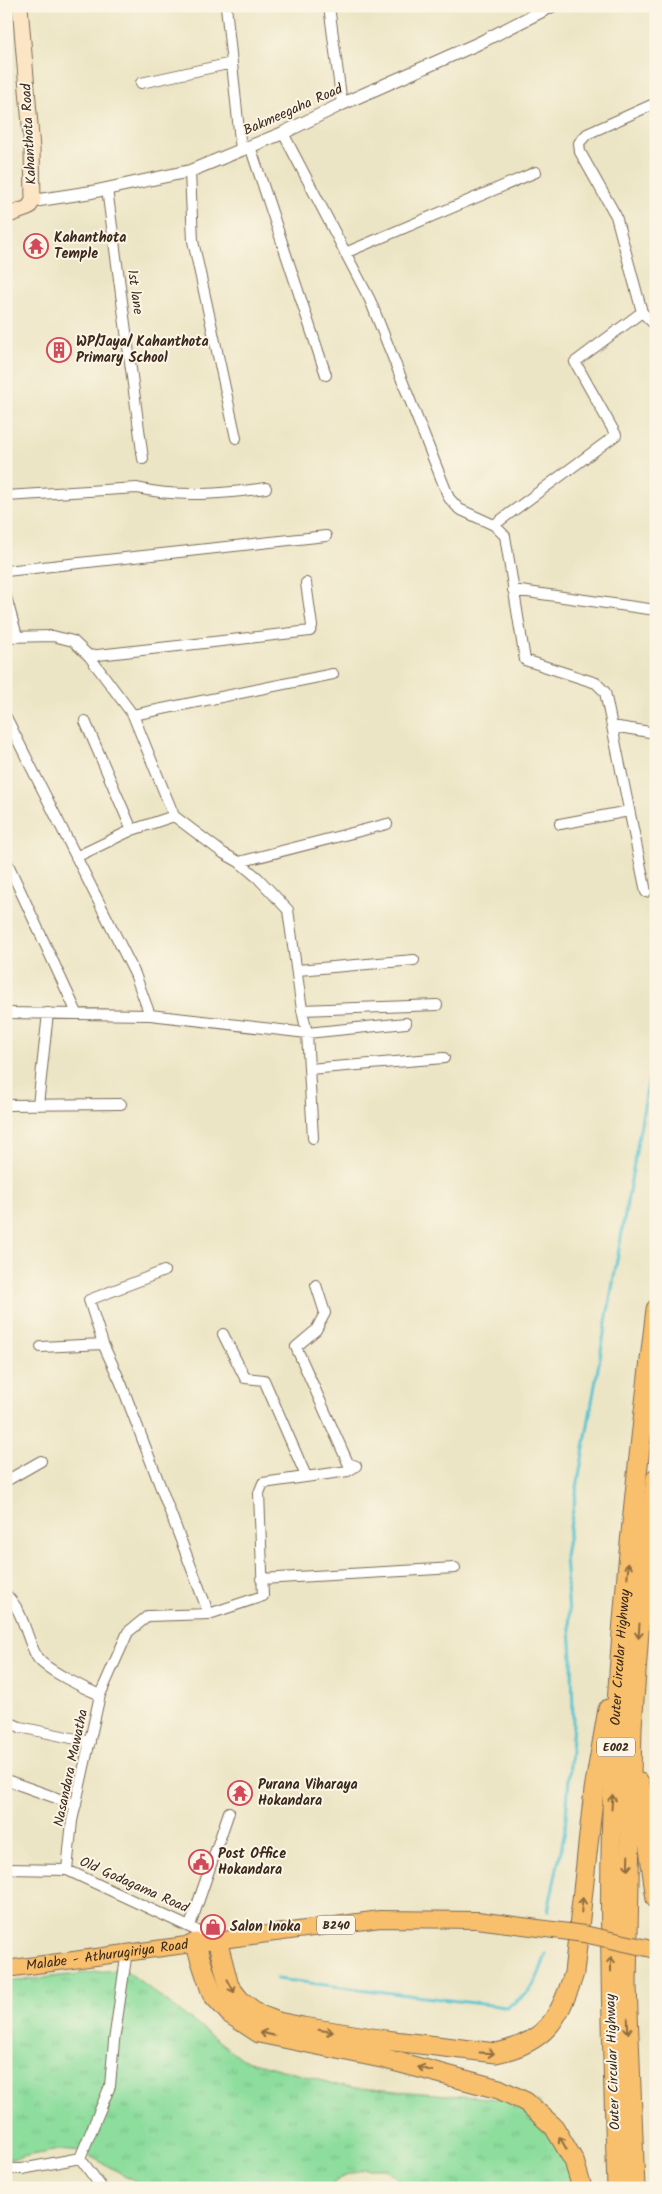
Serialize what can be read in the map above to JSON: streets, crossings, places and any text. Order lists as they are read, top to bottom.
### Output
{
  "streets": {
    "highway": ["Outer Circular Highway", "E002"],
    "main road": ["Kahanthota Road", "B240", "Malabe - Athurugiriya Road"],
    "street": [
      "Bakmeegaha Road",
      "1st lane",
      "Nasandara Mawatha",
      "Old Godagama Road"
    ]
  },
  "crossings": [
    ["Bakmeegaha Road", "Kahanthota Road"],
    ["Bakmeegaha Road", "1st lane"],
    ["Nasandara Mawatha", "Old Godagama Road"],
    ["Old Godagama Road", "Malabe - Athurugiriya Road"]
  ],
  "places": {
    "temple": ["Kahanthota Temple", "Purana Viharaya Hokandara"],
    "building": ["WP/Jaya/ Kahanthota Primary School"],
    "public building": ["Post Office Hokandara"],
    "shop": ["Salon Inoka"]
  }
}
